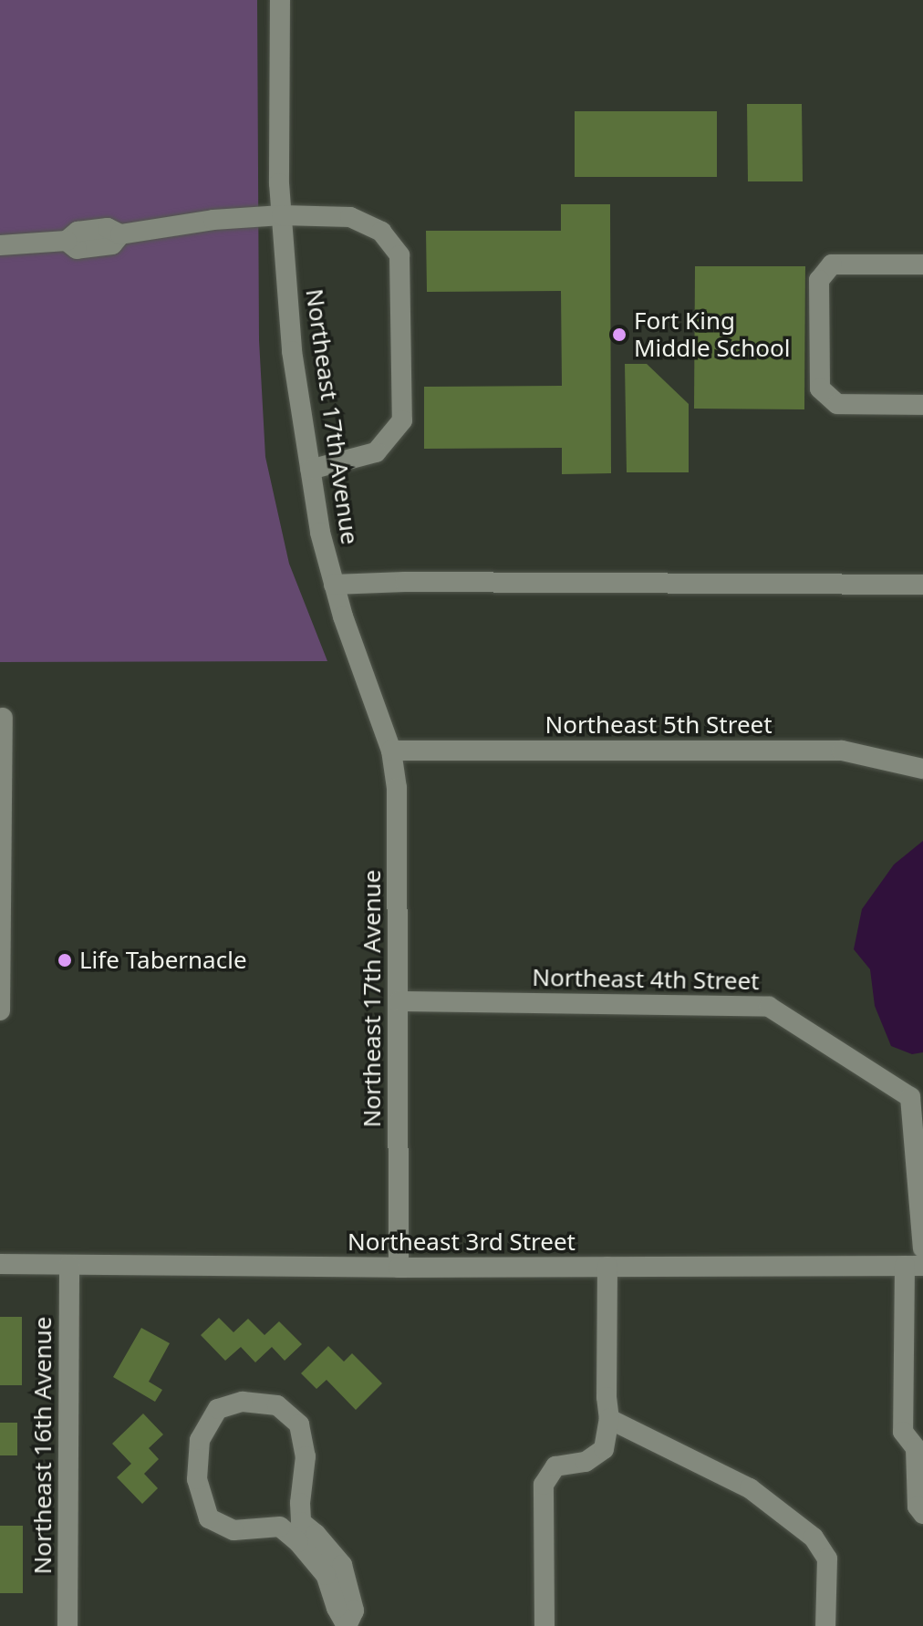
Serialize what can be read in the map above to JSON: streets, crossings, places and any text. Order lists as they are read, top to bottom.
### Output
{
  "streets": {
    "street": [
      "Northeast 17th Avenue",
      "Northeast 5th Street",
      "Northeast 4th Street",
      "Northeast 3rd Street",
      "Northeast 16th Avenue"
    ]
  },
  "crossings": [
    ["Northeast 17th Avenue", "Northeast 5th Street"],
    ["Northeast 17th Avenue", "Northeast 4th Street"],
    ["Northeast 17th Avenue", "Northeast 3rd Street"],
    ["Northeast 3rd Street", "Northeast 16th Avenue"]
  ],
  "places": ["Fort King Middle School", "Life Tabernacle"]
}
